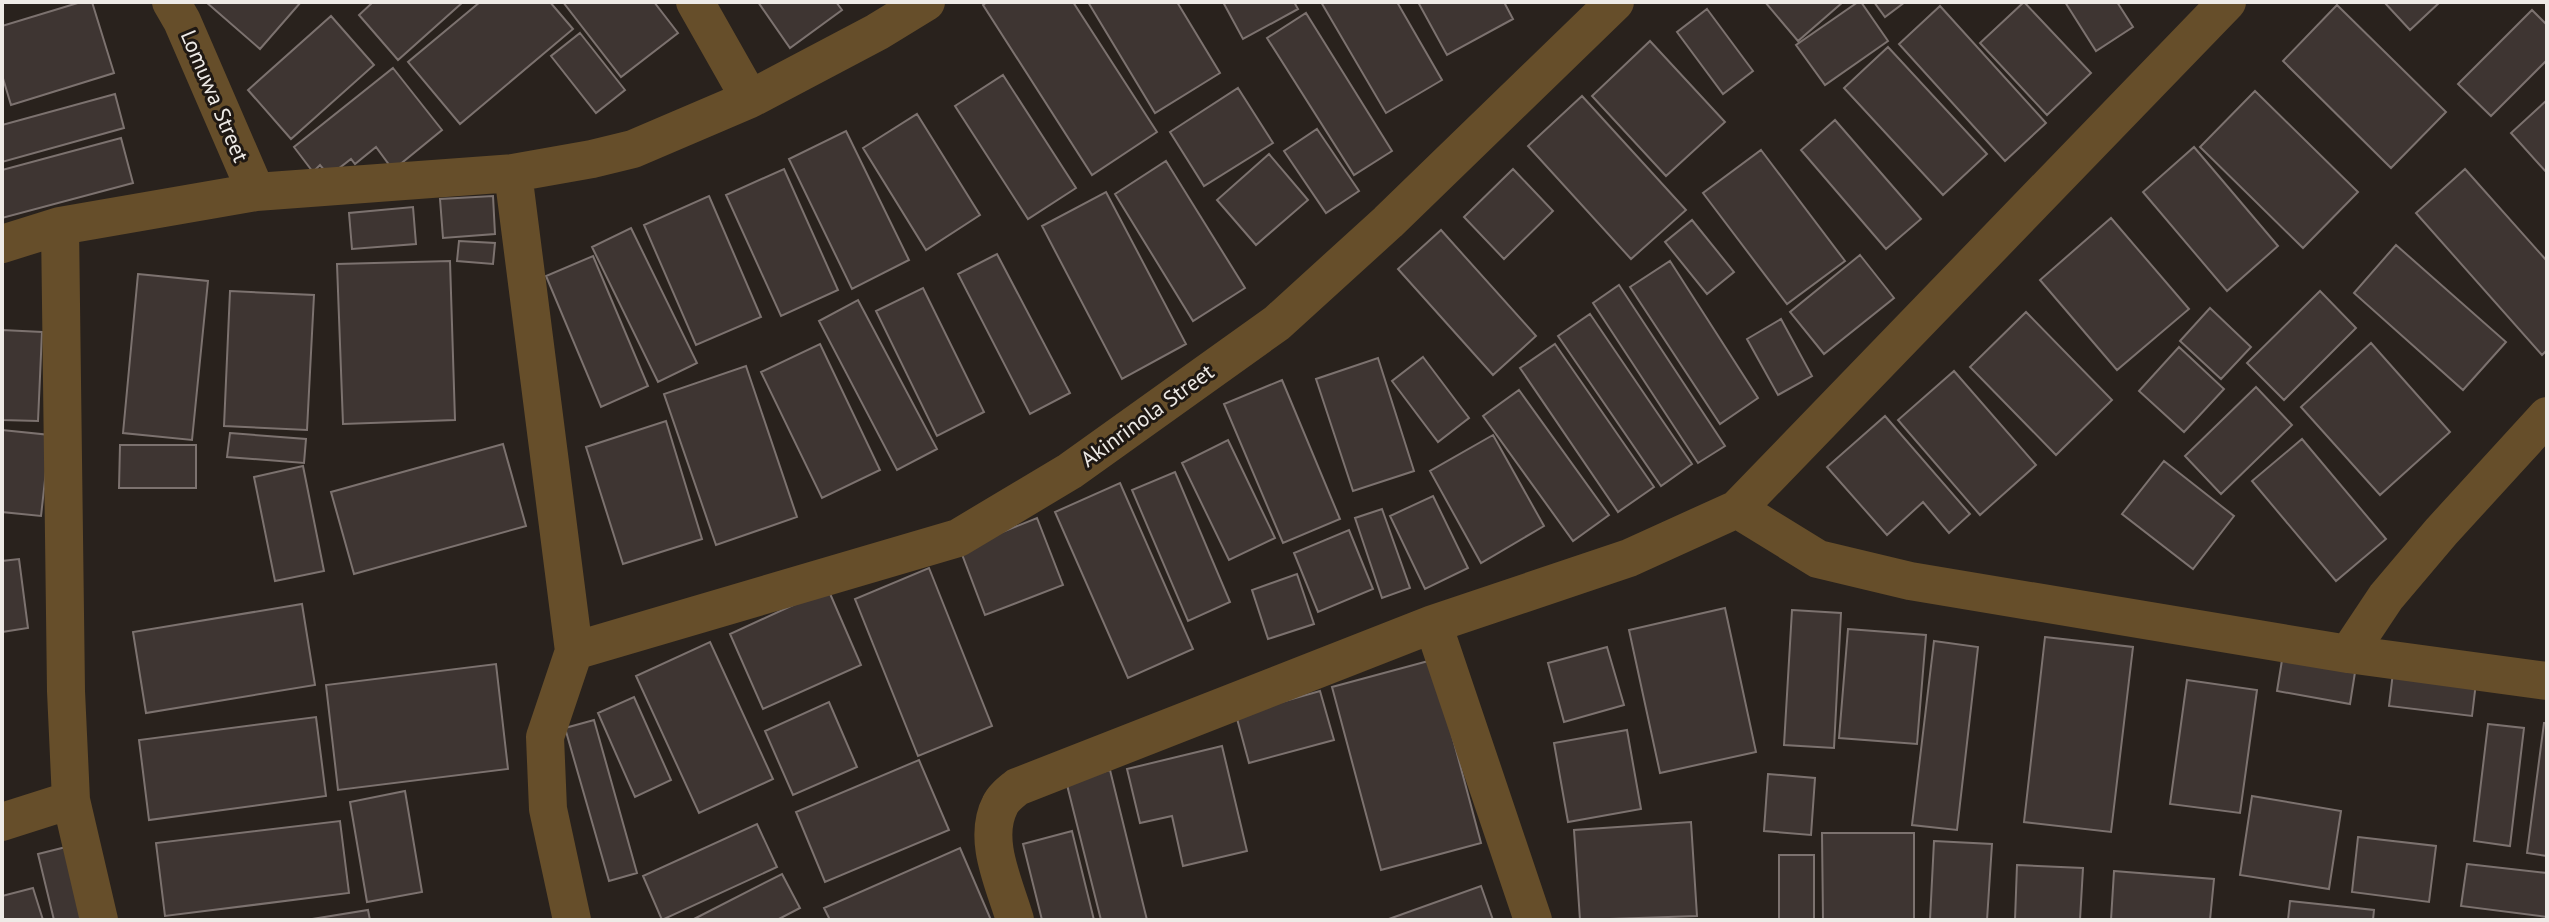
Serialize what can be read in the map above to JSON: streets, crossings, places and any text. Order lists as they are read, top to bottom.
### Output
{
  "streets": {
    "street": ["Lomuwa Street", "Akinrinola Street"]
  }
}
